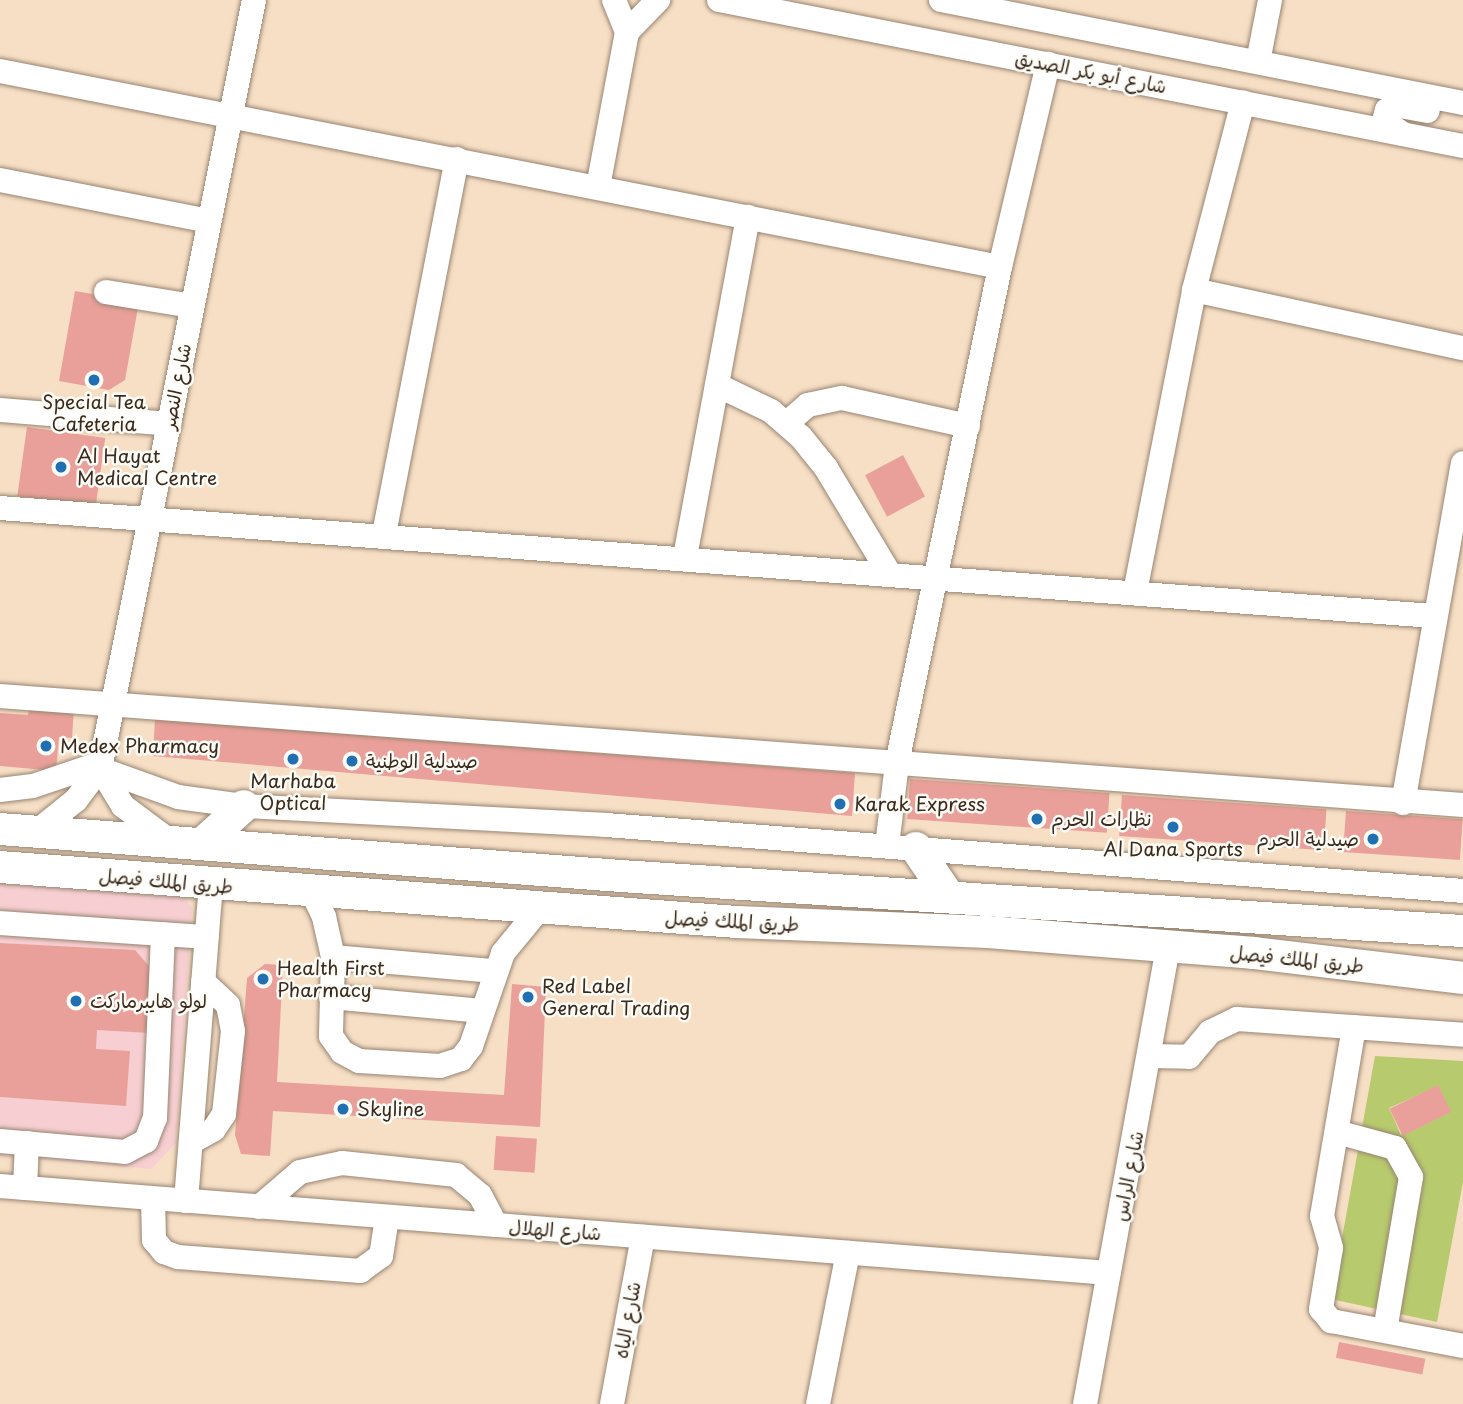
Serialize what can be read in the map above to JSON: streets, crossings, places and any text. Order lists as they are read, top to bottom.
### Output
{
  "streets": {
    "main road": ["طريق الملك فيصل"],
    "street": [
      "شارع أبو بكر الصديق",
      "شارع النصر",
      "شارع الراس",
      "شارع الهلال",
      "شارع الياه"
    ]
  },
  "crossings": [
    ["شارع النصر", "طريق الملك فيصل"],
    ["طريق الملك فيصل", "شارع الراس"],
    ["شارع الراس", "شارع الهلال"],
    ["شارع الهلال", "شارع الياه"]
  ],
  "places": [
    "Special Tea Cafeteria",
    "Al Hayat Medical Centre",
    "Medex Pharmacy",
    "Marhaba Optical",
    "صيدلية الوطنية",
    "Karak Express",
    "نظارات الحرم",
    "Al Dana Sports",
    "صيدلية الحرم",
    "Health First Pharmacy",
    "Red Label General Trading",
    "لولو هايبرماركت",
    "Skyline"
  ]
}
